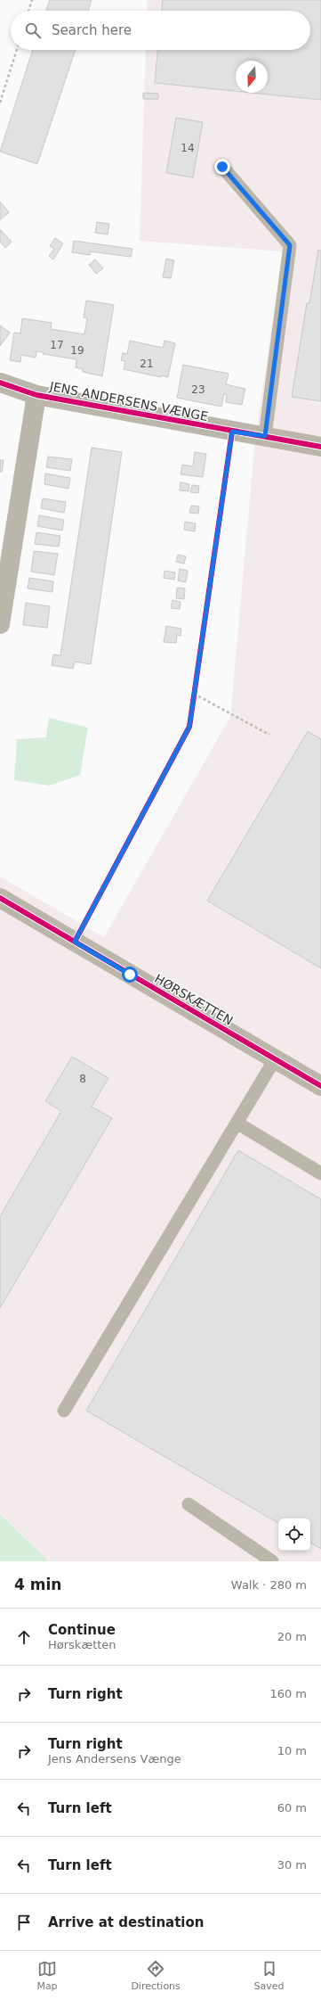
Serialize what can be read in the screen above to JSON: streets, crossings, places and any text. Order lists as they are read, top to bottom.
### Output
{
  "streets": {
    "street": ["JENS ANDERSENS VÆNGE", "HØRSKÆTTEN"]
  },
  "house_numbers": [
    "14",
    "17",
    "19",
    "21",
    "23",
    "8"
  ],
  "north": "bottom",
  "page": {
    "search": "Search here",
    "heading": ["4 min", "Walk · 280 m"],
    "list": [
      ["Continue", "Hørskætten", "20 m"],
      ["Turn right", "160 m"],
      ["Turn right", "Jens Andersens Vænge", "10 m"],
      ["Turn left", "60 m"],
      ["Turn left", "30 m"],
      "Arrive at destination"
    ],
    "nav": ["Map", "Directions", "Saved"]
  }
}
